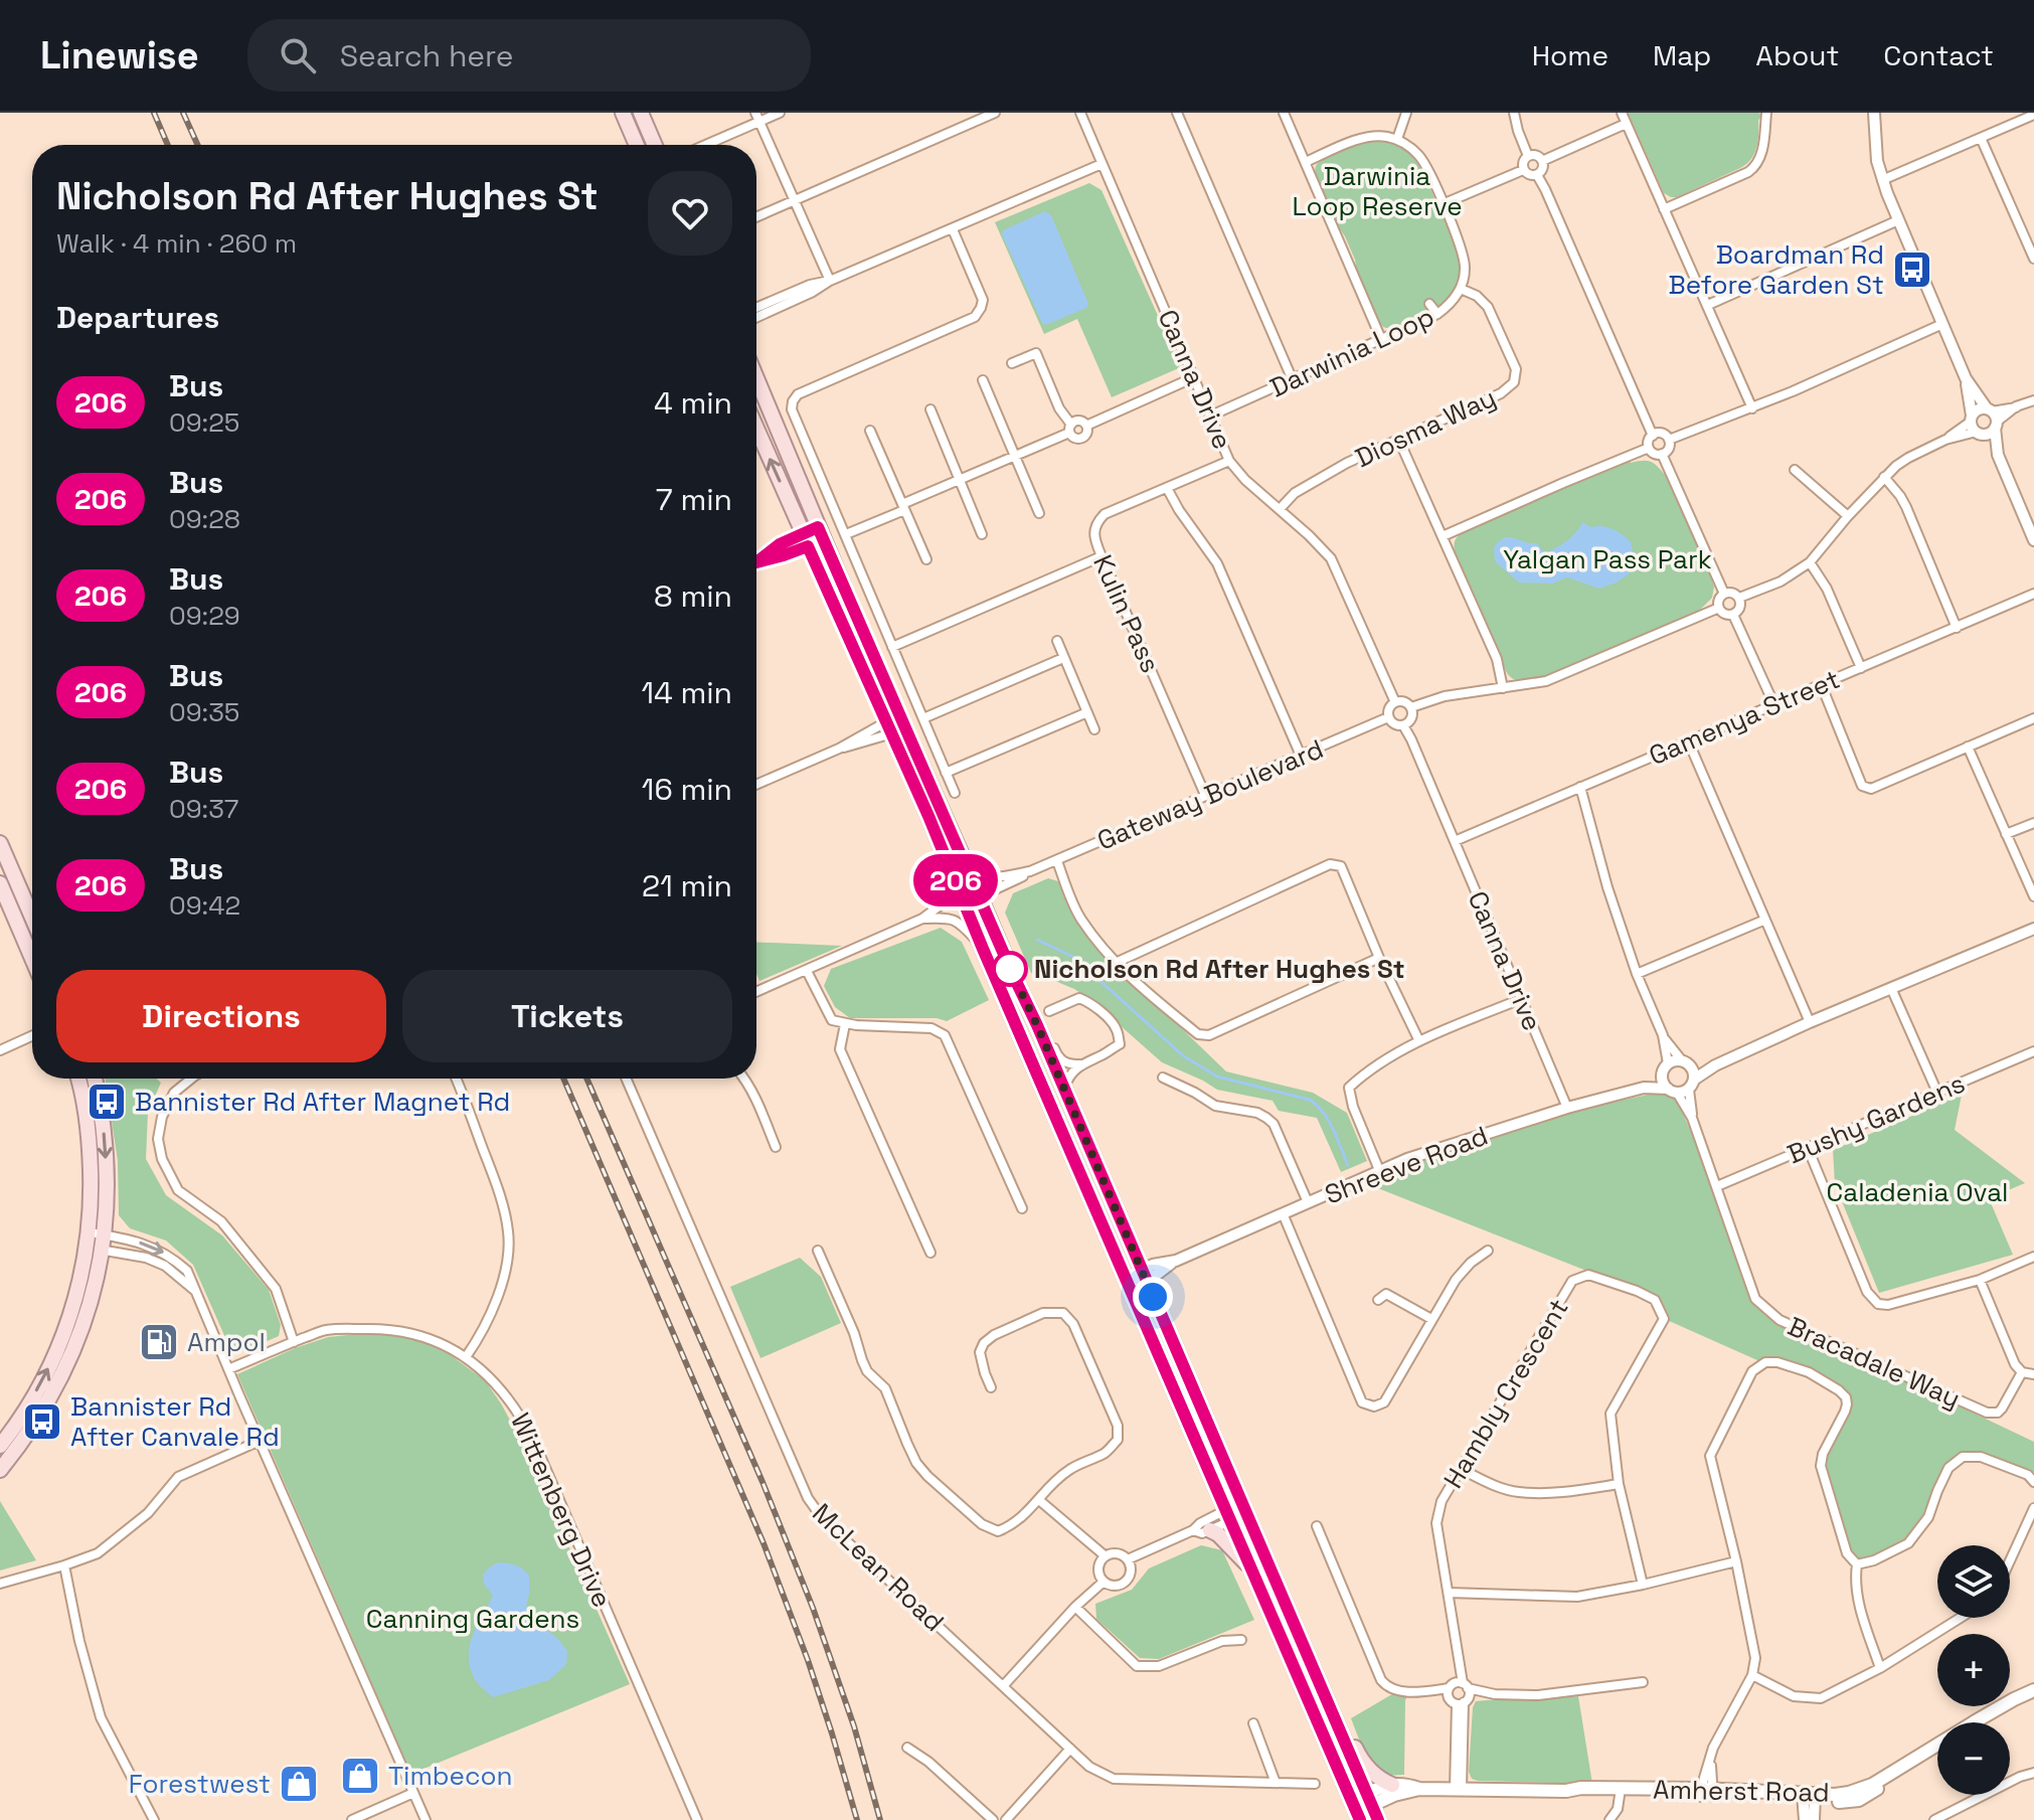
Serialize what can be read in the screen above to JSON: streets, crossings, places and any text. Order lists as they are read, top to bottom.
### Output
{
  "streets": {
    "main road": ["Amherst Road"],
    "street": [
      "Darwinia Loop",
      "Canna Drive",
      "Diosma Way",
      "Kulin Pass",
      "Gamenya Street",
      "Gateway Boulevard",
      "Bushy Gardens",
      "Shreeve Road",
      "Bracadale Way",
      "Hambly Crescent",
      "Wittenberg Drive",
      "McLean Road"
    ]
  },
  "crossings": [
    ["Darwinia Loop", "Canna Drive"],
    ["Darwinia Loop", "Diosma Way"],
    ["Canna Drive", "Diosma Way"],
    ["Canna Drive", "Kulin Pass"],
    ["Canna Drive", "Gamenya Street"],
    ["Canna Drive", "Gateway Boulevard"],
    ["Canna Drive", "Shreeve Road"],
    ["Kulin Pass", "Gateway Boulevard"],
    ["Bushy Gardens", "Bracadale Way"],
    ["Shreeve Road", "Bracadale Way"],
    ["Hambly Crescent", "Amherst Road"]
  ],
  "parks": [
    "Darwinia Loop Reserve",
    "Yalgan Pass Park",
    "Caladenia Oval",
    "Canning Gardens"
  ],
  "places": {
    "bus stop": ["Boardman Rd Before Garden St", "Bannister Rd After Magnet Rd", "Bannister Rd After Canvale Rd"],
    "other": ["Nicholson Rd After Hughes St"],
    "fuel station": ["Ampol"],
    "shop": ["Timbecon", "Forestwest"]
  },
  "lines": ["bus line 206"],
  "page": {
    "header": "Linewise",
    "search": "Search here",
    "nav": [
      "Home",
      "Map",
      "About",
      "Contact"
    ],
    "on_map": "206",
    "heading": [
      ["Nicholson Rd After Hughes St", "Walk · 4 min · 260 m"],
      "Departures"
    ],
    "list": [
      {
        "mark": "206",
        "name": "Bus",
        "note": "09:25",
        "value": "4 min"
      },
      {
        "mark": "206",
        "name": "Bus",
        "note": "09:28",
        "value": "7 min"
      },
      {
        "mark": "206",
        "name": "Bus",
        "note": "09:29",
        "value": "8 min"
      },
      {
        "mark": "206",
        "name": "Bus",
        "note": "09:35",
        "value": "14 min"
      },
      {
        "mark": "206",
        "name": "Bus",
        "note": "09:37",
        "value": "16 min"
      },
      {
        "mark": "206",
        "name": "Bus",
        "note": "09:42",
        "value": "21 min"
      }
    ],
    "buttons": ["Directions", "Tickets"],
    "map_buttons": ["+", "−"]
  }
}
